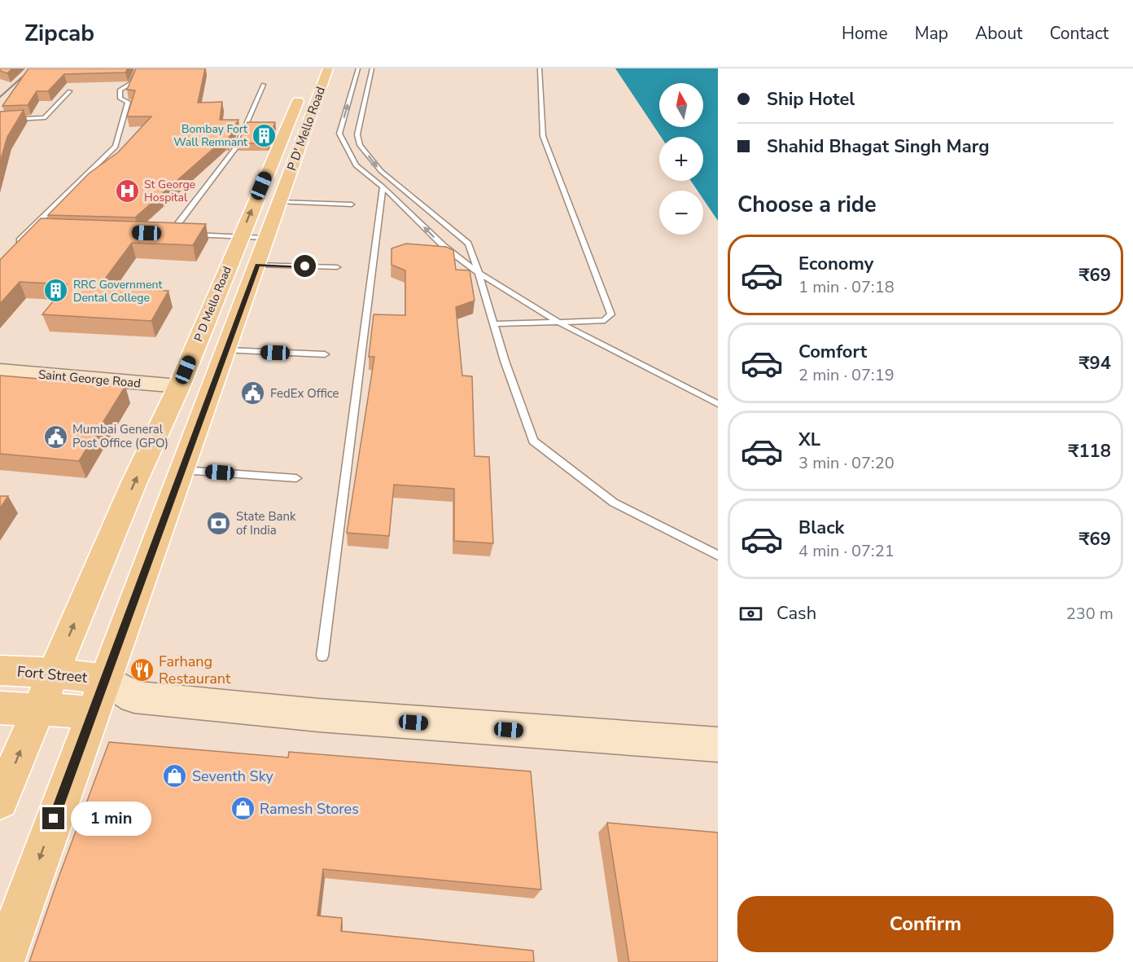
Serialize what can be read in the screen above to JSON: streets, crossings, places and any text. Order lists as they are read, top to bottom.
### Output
{
  "streets": {
    "main road": ["P D' Mello Road", "P D Mello Road", "Fort Street"],
    "street": ["Saint George Road"]
  },
  "crossings": [
    ["P D' Mello Road", "Fort Street"],
    ["P D Mello Road", "Saint George Road"],
    ["P D Mello Road", "Fort Street"]
  ],
  "one_way": ["P D Mello Road"],
  "places": {
    "building": ["Bombay Fort Wall Remnant", "RRC Government Dental College"],
    "hospital": ["St George Hospital"],
    "public building": ["FedEx Office", "Mumbai General Post Office (GPO)"],
    "bank": ["State Bank of India"],
    "restaurant": ["Farhang Restaurant"],
    "shop": ["Seventh Sky", "Ramesh Stores"]
  },
  "north": "top",
  "page": {
    "header": "Zipcab",
    "nav": [
      "Home",
      "Map",
      "About",
      "Contact"
    ],
    "banner": ["Ship Hotel", "Shahid Bhagat Singh Marg"],
    "map_buttons": ["+", "−"],
    "heading": "Choose a ride",
    "list": [
      {
        "name": "Economy",
        "note": "1 min · 07:18",
        "value": "₹69"
      },
      {
        "name": "Comfort",
        "note": "2 min · 07:19",
        "value": "₹94"
      },
      {
        "name": "XL",
        "note": "3 min · 07:20",
        "value": "₹118"
      },
      {
        "name": "Black",
        "note": "4 min · 07:21",
        "value": "₹69"
      }
    ],
    "pay": ["Cash", "230 m"],
    "bubble": "1 min",
    "buttons": "Confirm"
  }
}
